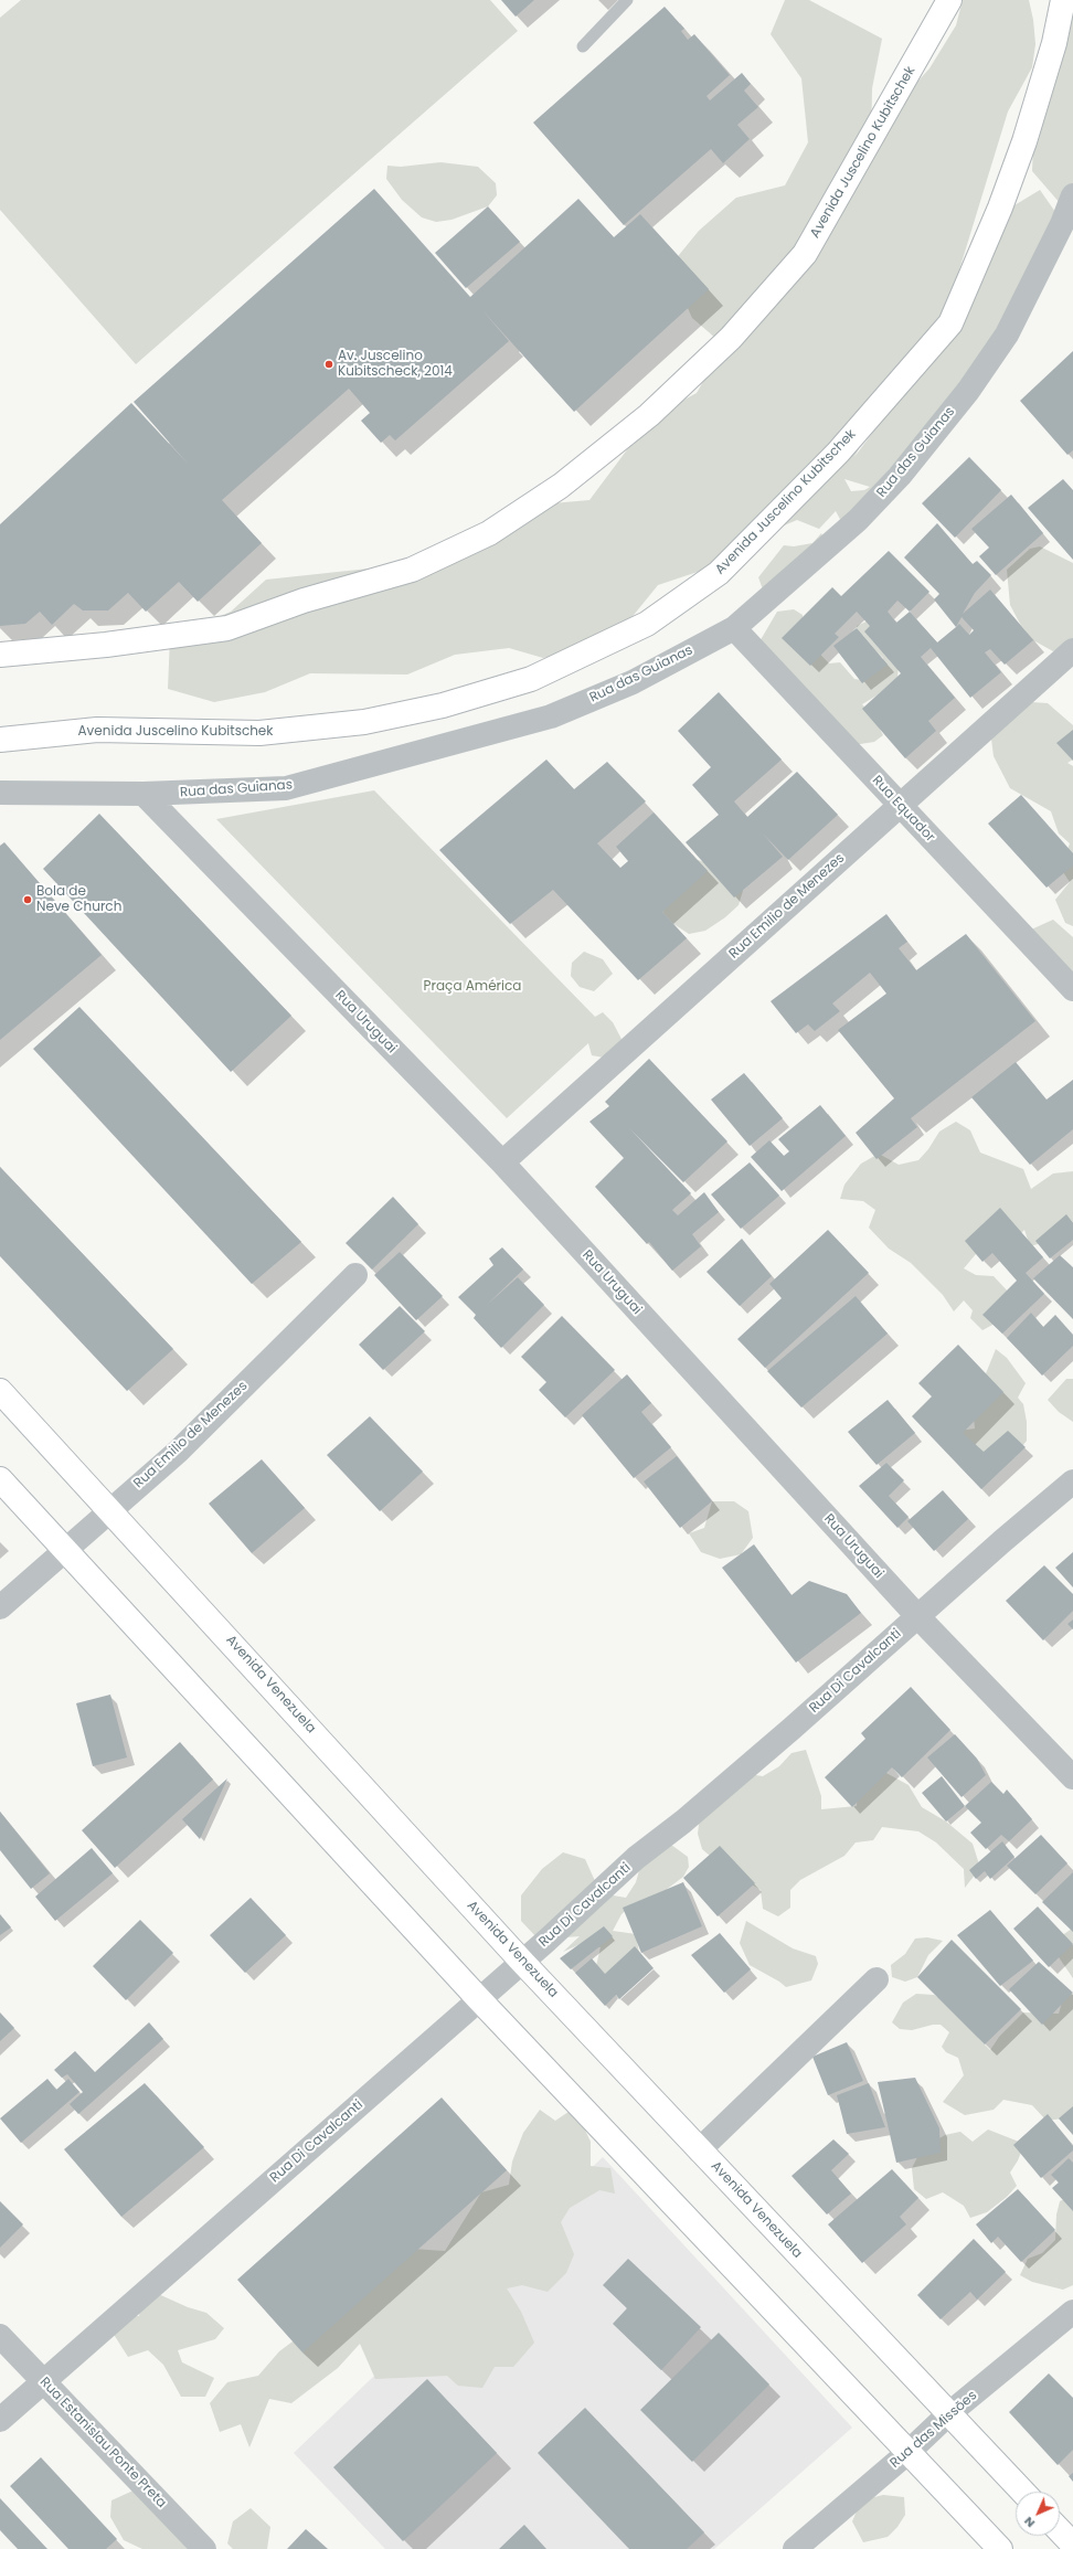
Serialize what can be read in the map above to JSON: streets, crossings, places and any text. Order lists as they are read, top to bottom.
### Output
{
  "streets": {
    "main road": ["Avenida Juscelino Kubitschek", "Avenida Venezuela"],
    "street": [
      "Rua das Guianas",
      "Rua Equador",
      "Rua Emilio de Menezes",
      "Rua Uruguai",
      "Rua Di Cavalcanti",
      "Rua das Missões",
      "Rua Estanislau Ponte Preta"
    ]
  },
  "crossings": [
    ["Rua das Guianas", "Rua Equador"],
    ["Rua das Guianas", "Rua Uruguai"],
    ["Rua Equador", "Rua Emilio de Menezes"],
    ["Rua Emilio de Menezes", "Rua Uruguai"],
    ["Rua Emilio de Menezes", "Avenida Venezuela"],
    ["Rua Uruguai", "Rua Di Cavalcanti"],
    ["Rua Di Cavalcanti", "Avenida Venezuela"],
    ["Rua Di Cavalcanti", "Rua Estanislau Ponte Preta"],
    ["Avenida Venezuela", "Rua das Missões"]
  ],
  "parks": ["Praça América"],
  "places": ["Av. Juscelino Kubitscheck, 2014", "Bola de Neve Church"],
  "north": "bottom left"
}
